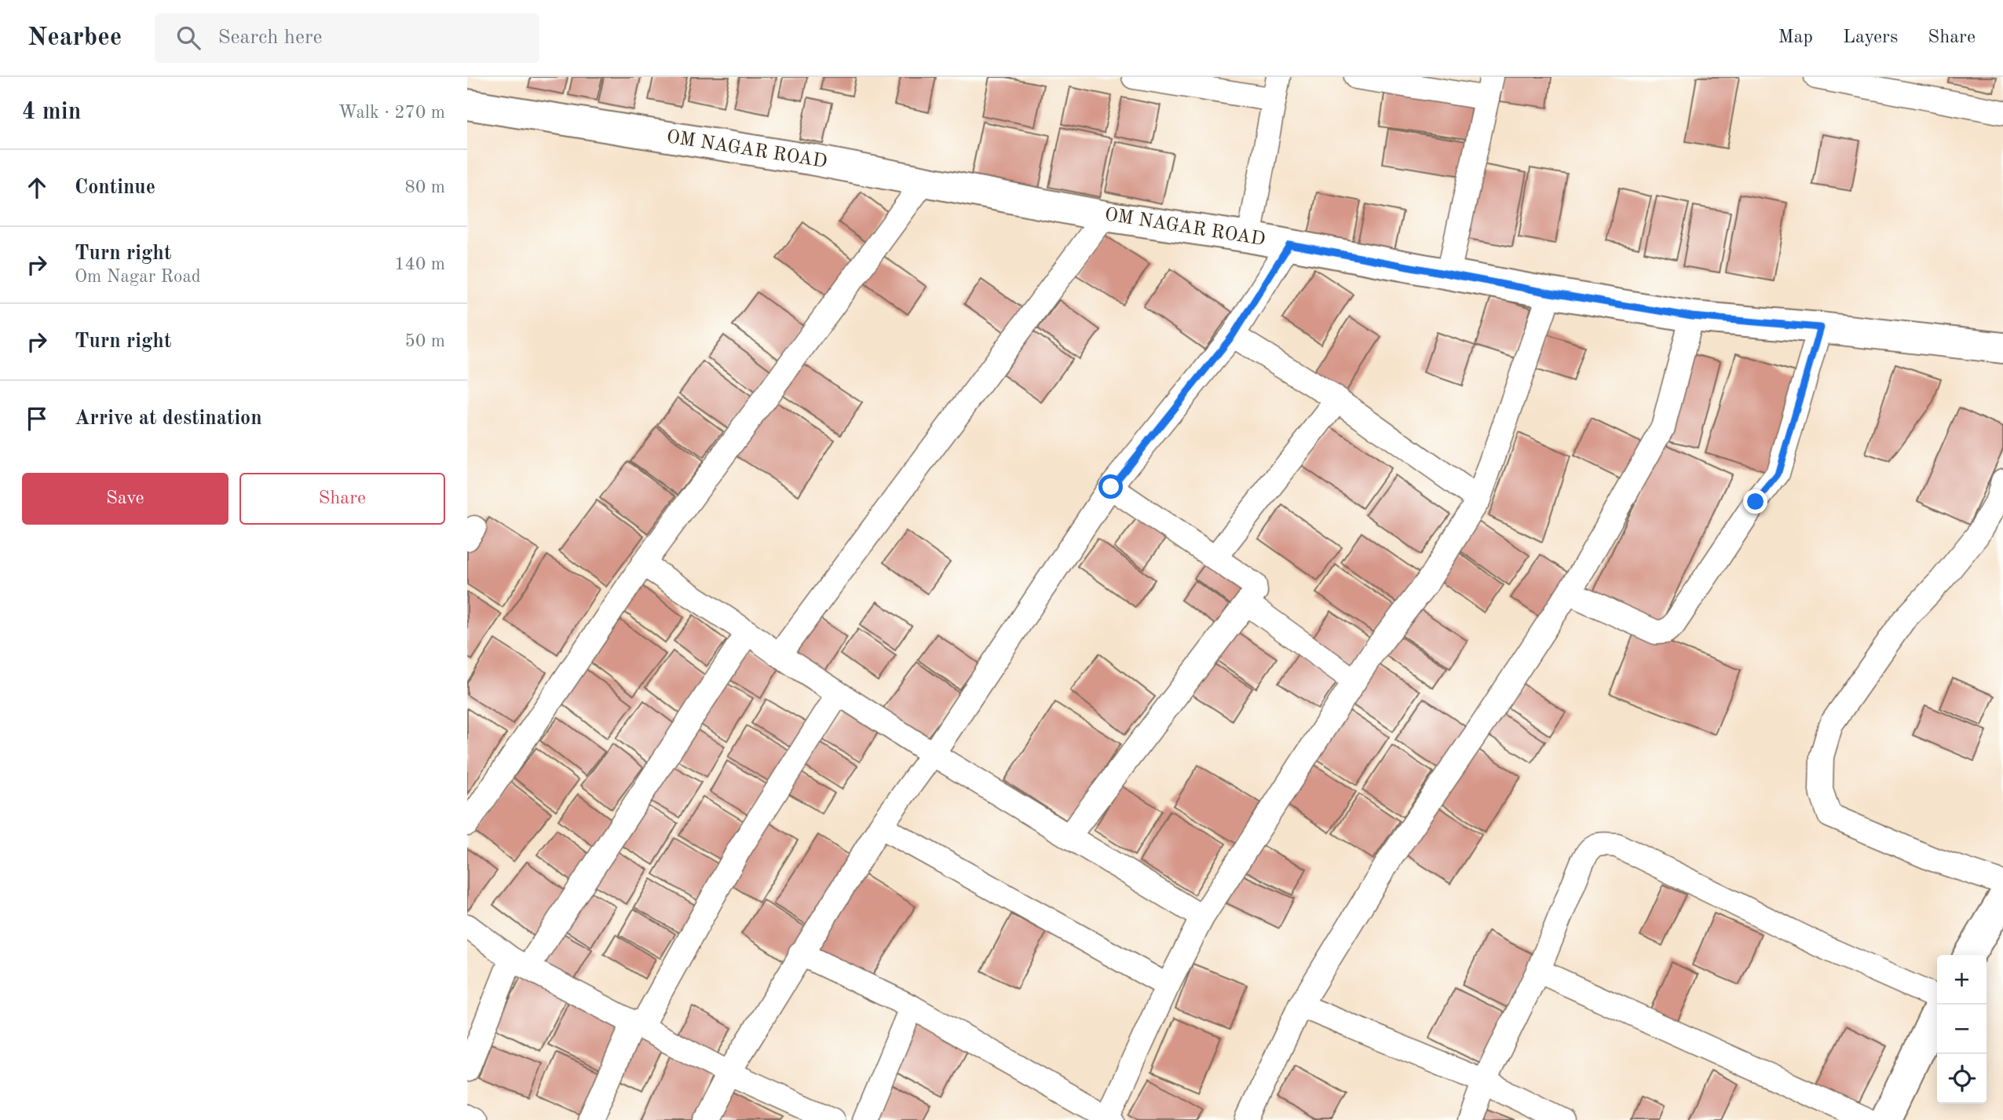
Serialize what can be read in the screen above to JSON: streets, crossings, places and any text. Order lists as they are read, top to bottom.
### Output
{
  "streets": {
    "street": ["OM NAGAR ROAD"]
  },
  "page": {
    "header": "Nearbee",
    "search": "Search here",
    "nav": ["Map", "Layers", "Share"],
    "heading": ["4 min", "Walk · 270 m"],
    "list": [
      ["Continue", "80 m"],
      ["Turn right", "Om Nagar Road", "140 m"],
      ["Turn right", "50 m"],
      "Arrive at destination"
    ],
    "buttons": ["Save", "Share"],
    "map_buttons": ["+", "−"]
  }
}
